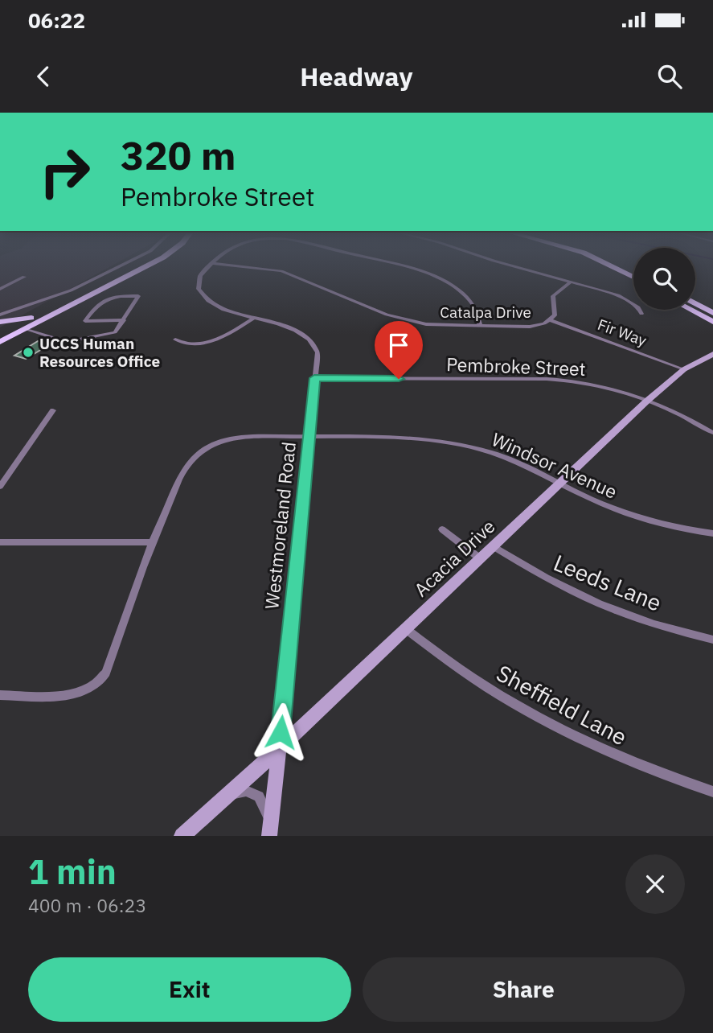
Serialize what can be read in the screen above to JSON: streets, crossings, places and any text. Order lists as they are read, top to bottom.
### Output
{
  "streets": {
    "street": [
      "Catalpa Drive",
      "Fir Way",
      "Pembroke Street",
      "Windsor Avenue",
      "Westmoreland Road",
      "Acacia Drive",
      "Leeds Lane",
      "Sheffield Lane"
    ]
  },
  "crossings": [
    ["Catalpa Drive", "Fir Way"],
    ["Fir Way", "Acacia Drive"],
    ["Pembroke Street", "Westmoreland Road"],
    ["Pembroke Street", "Acacia Drive"],
    ["Windsor Avenue", "Westmoreland Road"],
    ["Windsor Avenue", "Acacia Drive"],
    ["Westmoreland Road", "Acacia Drive"],
    ["Acacia Drive", "Leeds Lane"],
    ["Acacia Drive", "Sheffield Lane"]
  ],
  "places": ["UCCS Human Resources Office"],
  "page": {
    "status": "06:22",
    "header": "Headway",
    "turn": ["320 m", "Pembroke Street"],
    "heading": ["1 min", "400 m · 06:23"],
    "buttons": ["Exit", "Share"]
  }
}
